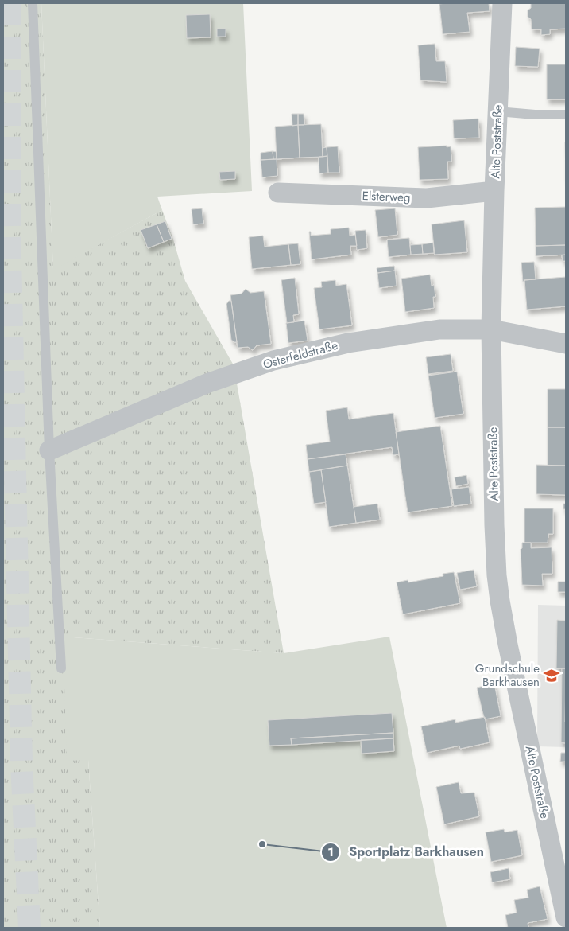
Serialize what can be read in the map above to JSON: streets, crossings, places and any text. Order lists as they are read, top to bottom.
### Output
{
  "streets": {
    "street": ["Alte Poststraße", "Elsterweg", "Osterfeldstraße"]
  },
  "crossings": [
    ["Alte Poststraße", "Elsterweg"],
    ["Alte Poststraße", "Osterfeldstraße"]
  ],
  "places": {
    "school or university": ["Grundschule Barkhausen"],
    "other": ["Sportplatz Barkhausen"]
  }
}
